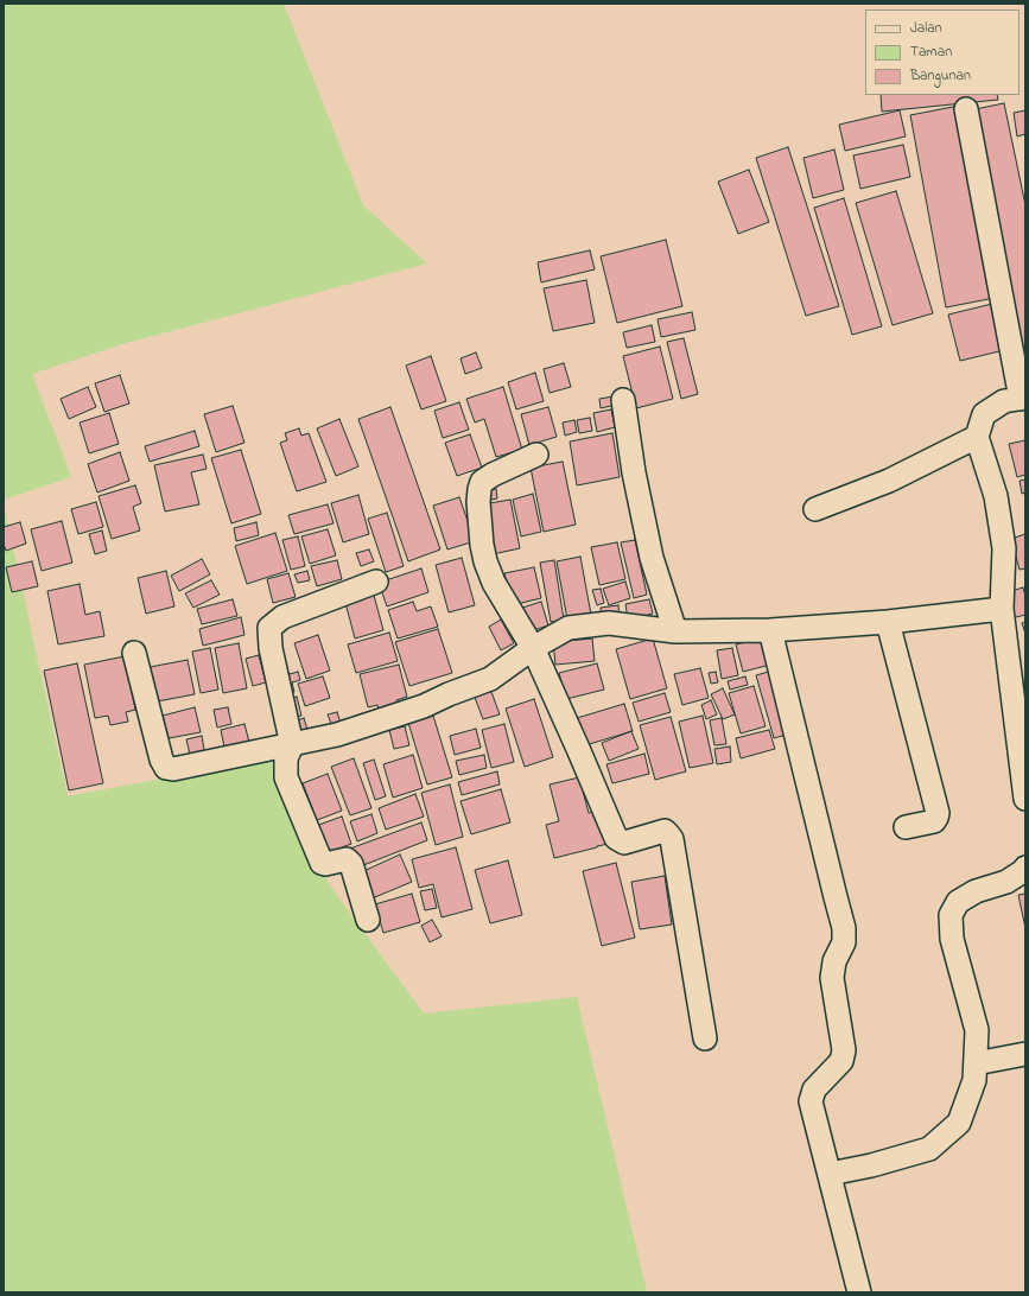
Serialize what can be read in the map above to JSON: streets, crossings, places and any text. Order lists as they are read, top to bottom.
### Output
{
  "legend": ["Jalan", "Taman", "Bangunan"]
}
